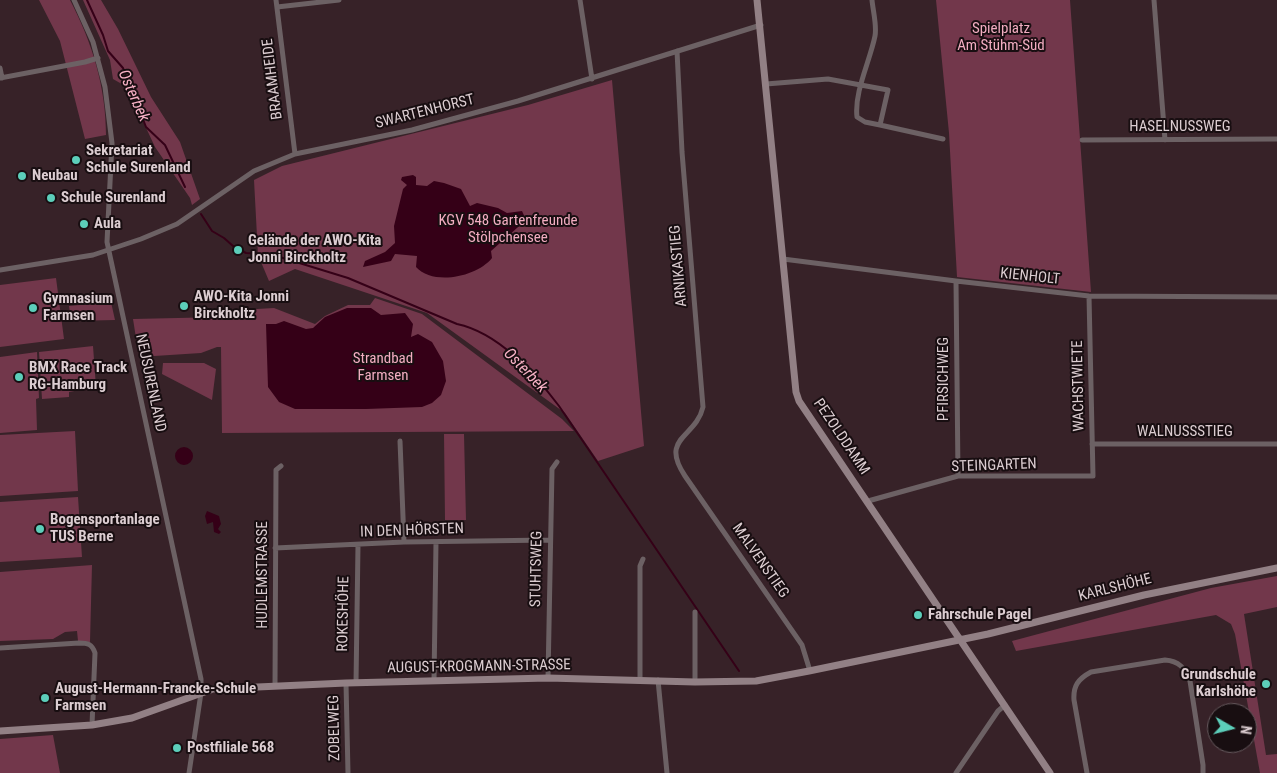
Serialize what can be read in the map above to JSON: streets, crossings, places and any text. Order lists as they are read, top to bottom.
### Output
{
  "streets": {
    "main road": ["PEZOLDDAMM", "KARLSHÖHE", "AUGUST-KROGMANN-STRASSE"],
    "street": [
      "BRAAMHEIDE",
      "SWARTENHORST",
      "HASELNUSSWEG",
      "ARNIKASTIEG",
      "KIENHOLT",
      "PFIRSICHWEG",
      "NEUSURENLAND",
      "WACHSTWIETE",
      "WALNUSSSTIEG",
      "STEINGARTEN",
      "IN DEN HÖRSTEN",
      "MALVENSTIEG",
      "STUHTSWEG",
      "HUDLEMSTRASSE",
      "ROKESHÖHE",
      "ZOBELWEG"
    ]
  },
  "crossings": [
    ["BRAAMHEIDE", "SWARTENHORST"],
    ["SWARTENHORST", "ARNIKASTIEG"],
    ["SWARTENHORST", "NEUSURENLAND"],
    ["SWARTENHORST", "PEZOLDDAMM"],
    ["ARNIKASTIEG", "MALVENSTIEG"],
    ["KIENHOLT", "PFIRSICHWEG"],
    ["KIENHOLT", "WACHSTWIETE"],
    ["KIENHOLT", "PEZOLDDAMM"],
    ["PFIRSICHWEG", "STEINGARTEN"],
    ["NEUSURENLAND", "AUGUST-KROGMANN-STRASSE"],
    ["WACHSTWIETE", "WALNUSSSTIEG"],
    ["WACHSTWIETE", "STEINGARTEN"],
    ["PEZOLDDAMM", "STEINGARTEN"],
    ["PEZOLDDAMM", "KARLSHÖHE"],
    ["PEZOLDDAMM", "AUGUST-KROGMANN-STRASSE"],
    ["IN DEN HÖRSTEN", "STUHTSWEG"],
    ["IN DEN HÖRSTEN", "HUDLEMSTRASSE"],
    ["IN DEN HÖRSTEN", "ROKESHÖHE"],
    ["MALVENSTIEG", "AUGUST-KROGMANN-STRASSE"],
    ["STUHTSWEG", "AUGUST-KROGMANN-STRASSE"],
    ["HUDLEMSTRASSE", "AUGUST-KROGMANN-STRASSE"],
    ["KARLSHÖHE", "AUGUST-KROGMANN-STRASSE"],
    ["ROKESHÖHE", "AUGUST-KROGMANN-STRASSE"],
    ["AUGUST-KROGMANN-STRASSE", "ZOBELWEG"]
  ],
  "water": ["Osterbek"],
  "parks": ["Spielplatz Am Stühm-Süd", "KGV 548 Gartenfreunde Stölpchensee", "Strandbad Farmsen"],
  "places": [
    "Sekretariat Schule Surenland",
    "Neubau",
    "Schule Surenland",
    "Aula",
    "Gelände der AWO-Kita Jonni Birckholtz",
    "AWO-Kita Jonni Birckholtz",
    "Gymnasium Farmsen",
    "BMX Race Track RG-Hamburg",
    "Bogensportanlage TUS Berne",
    "Fahrschule Pagel",
    "Grundschule Karlshöhe",
    "August-Hermann-Francke-Schule Farmsen",
    "Postfiliale 568"
  ],
  "north": "right"
}
